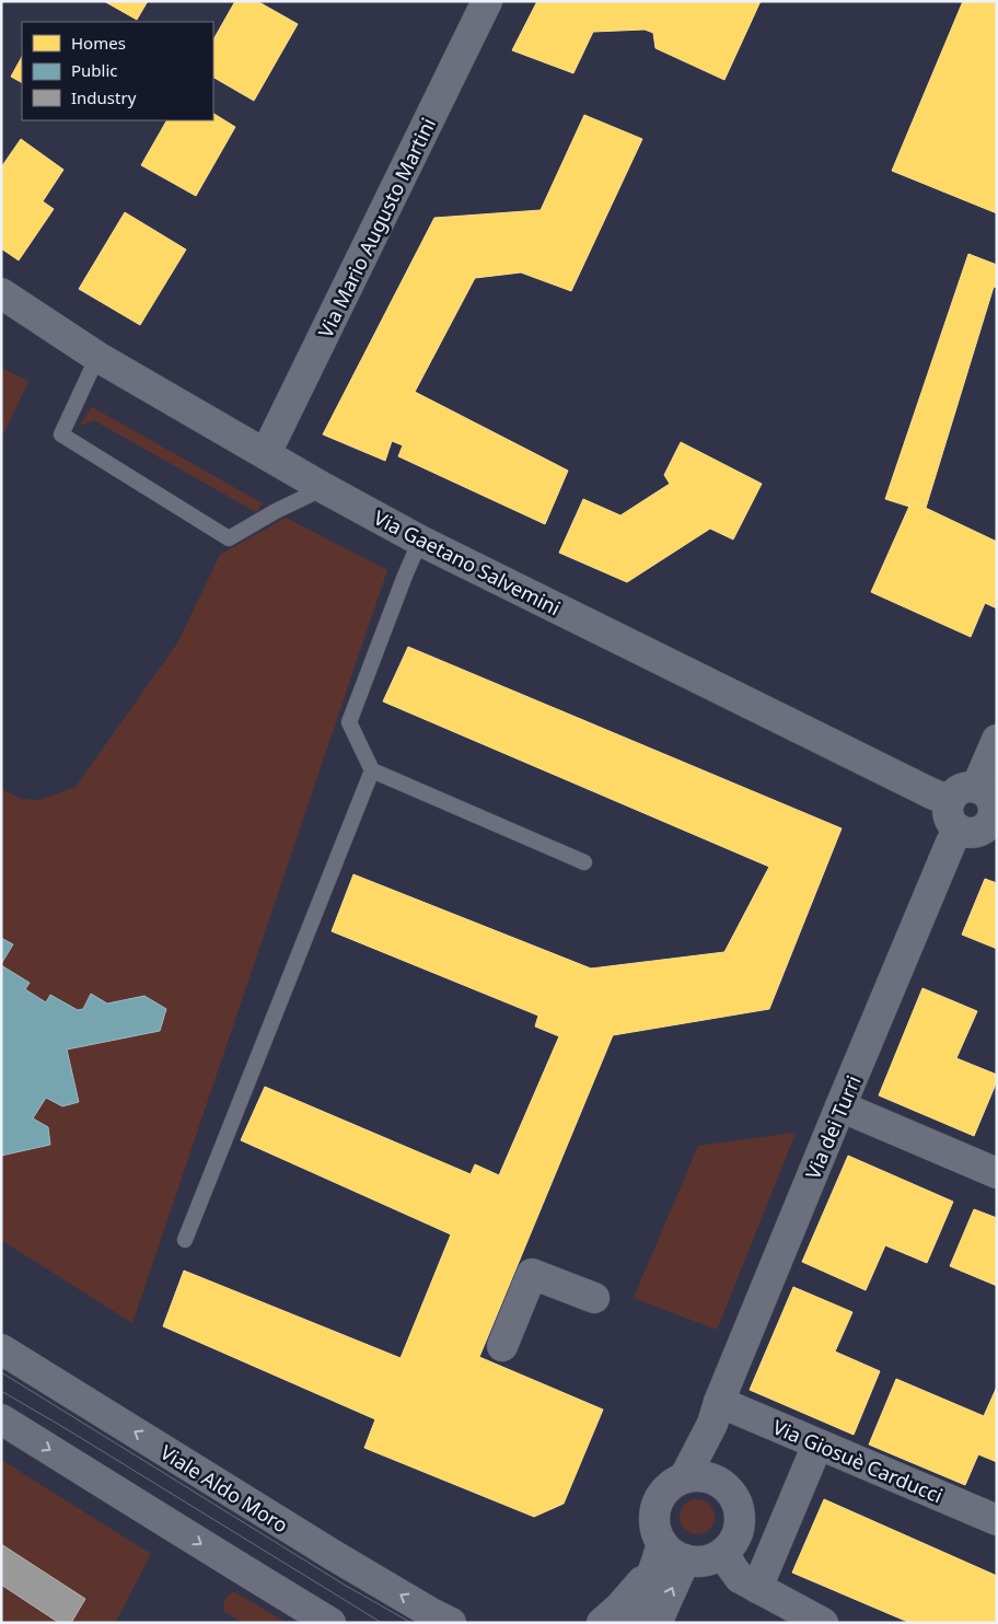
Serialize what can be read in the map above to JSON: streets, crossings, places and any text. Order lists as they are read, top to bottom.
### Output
{
  "streets": {
    "street": [
      "Via Mario Augusto Martini",
      "Via Gaetano Salvemini",
      "Via dei Turri",
      "Via Giosuè Carducci",
      "Viale Aldo Moro"
    ]
  },
  "crossings": [
    ["Via Mario Augusto Martini", "Via Gaetano Salvemini"],
    ["Via Gaetano Salvemini", "Via dei Turri"],
    ["Via dei Turri", "Via Giosuè Carducci"]
  ],
  "legend": ["Homes", "Public", "Industry"]
}
